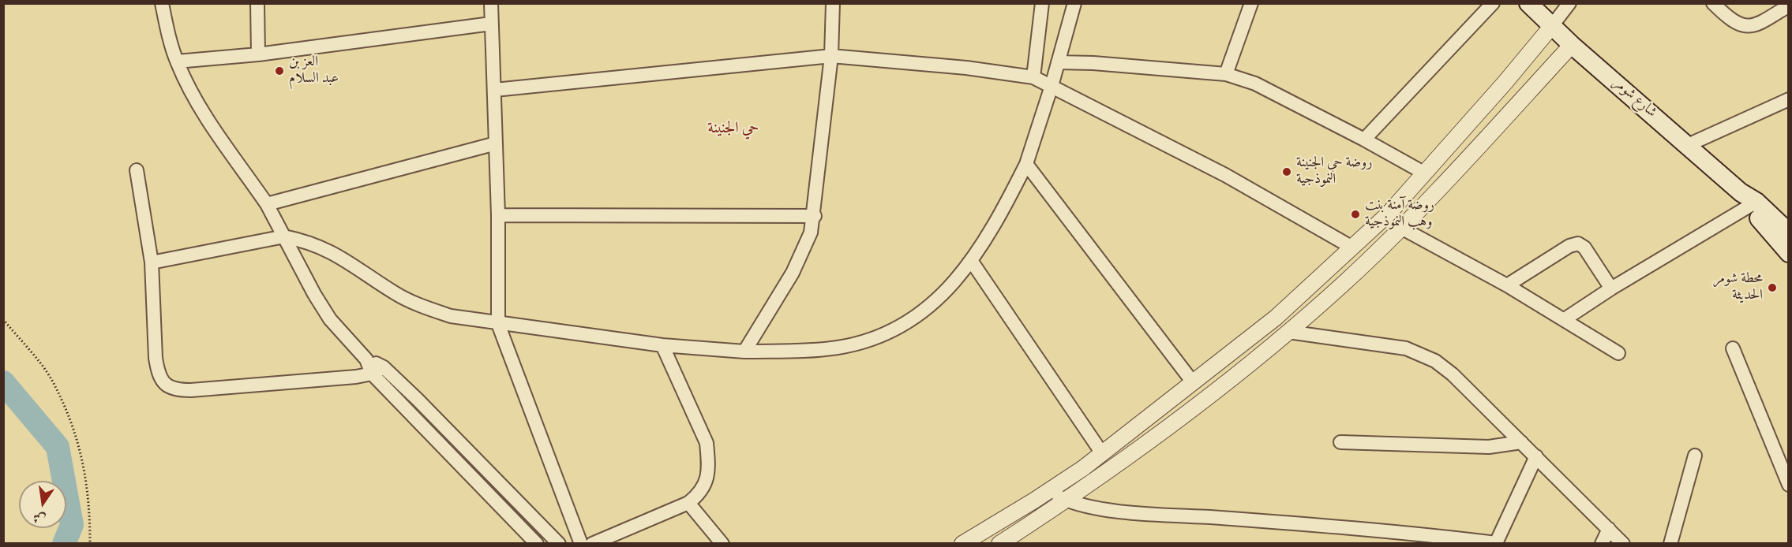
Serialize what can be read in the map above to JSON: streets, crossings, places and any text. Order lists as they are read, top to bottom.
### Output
{
  "streets": {
    "main road": ["شارع شومر"]
  },
  "districts": ["حي الجنينة"],
  "places": [
    "العز بن عبد السلام",
    "روضة حي الجنينة النموذجية",
    "روضة آمنة بنت وهب النموذجية",
    "محطة شومر الحديثة"
  ],
  "north": "bottom"
}
